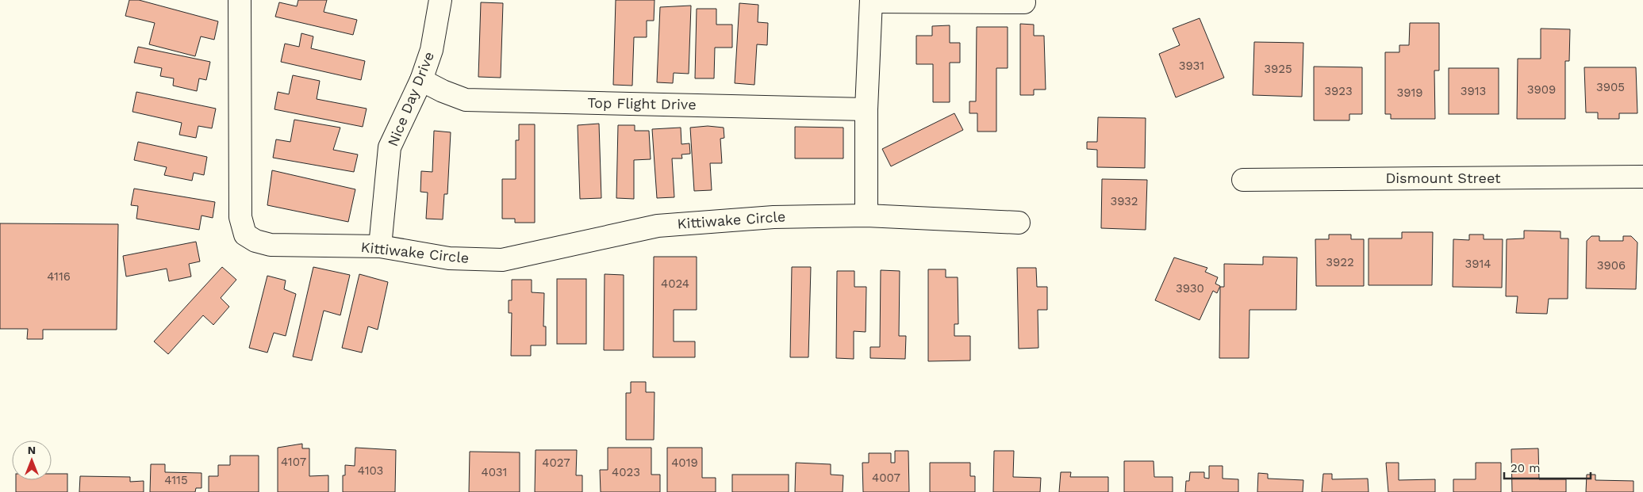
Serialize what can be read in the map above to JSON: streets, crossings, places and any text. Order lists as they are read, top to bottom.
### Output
{
  "streets": {
    "street": [
      "Nice Day Drive",
      "Top Flight Drive",
      "Dismount Street",
      "Kittiwake Circle"
    ]
  },
  "crossings": [
    ["Nice Day Drive", "Top Flight Drive"],
    ["Nice Day Drive", "Kittiwake Circle"]
  ],
  "house_numbers": [
    "3931",
    "3925",
    "3905",
    "3909",
    "3923",
    "3913",
    "3919",
    "3932",
    "3922",
    "3914",
    "3906",
    "4116",
    "4024",
    "3930",
    "4107",
    "4027",
    "4019",
    "4103",
    "4031",
    "4023",
    "4007",
    "4115"
  ],
  "scale_bar": "20 m",
  "north": "top"
}
